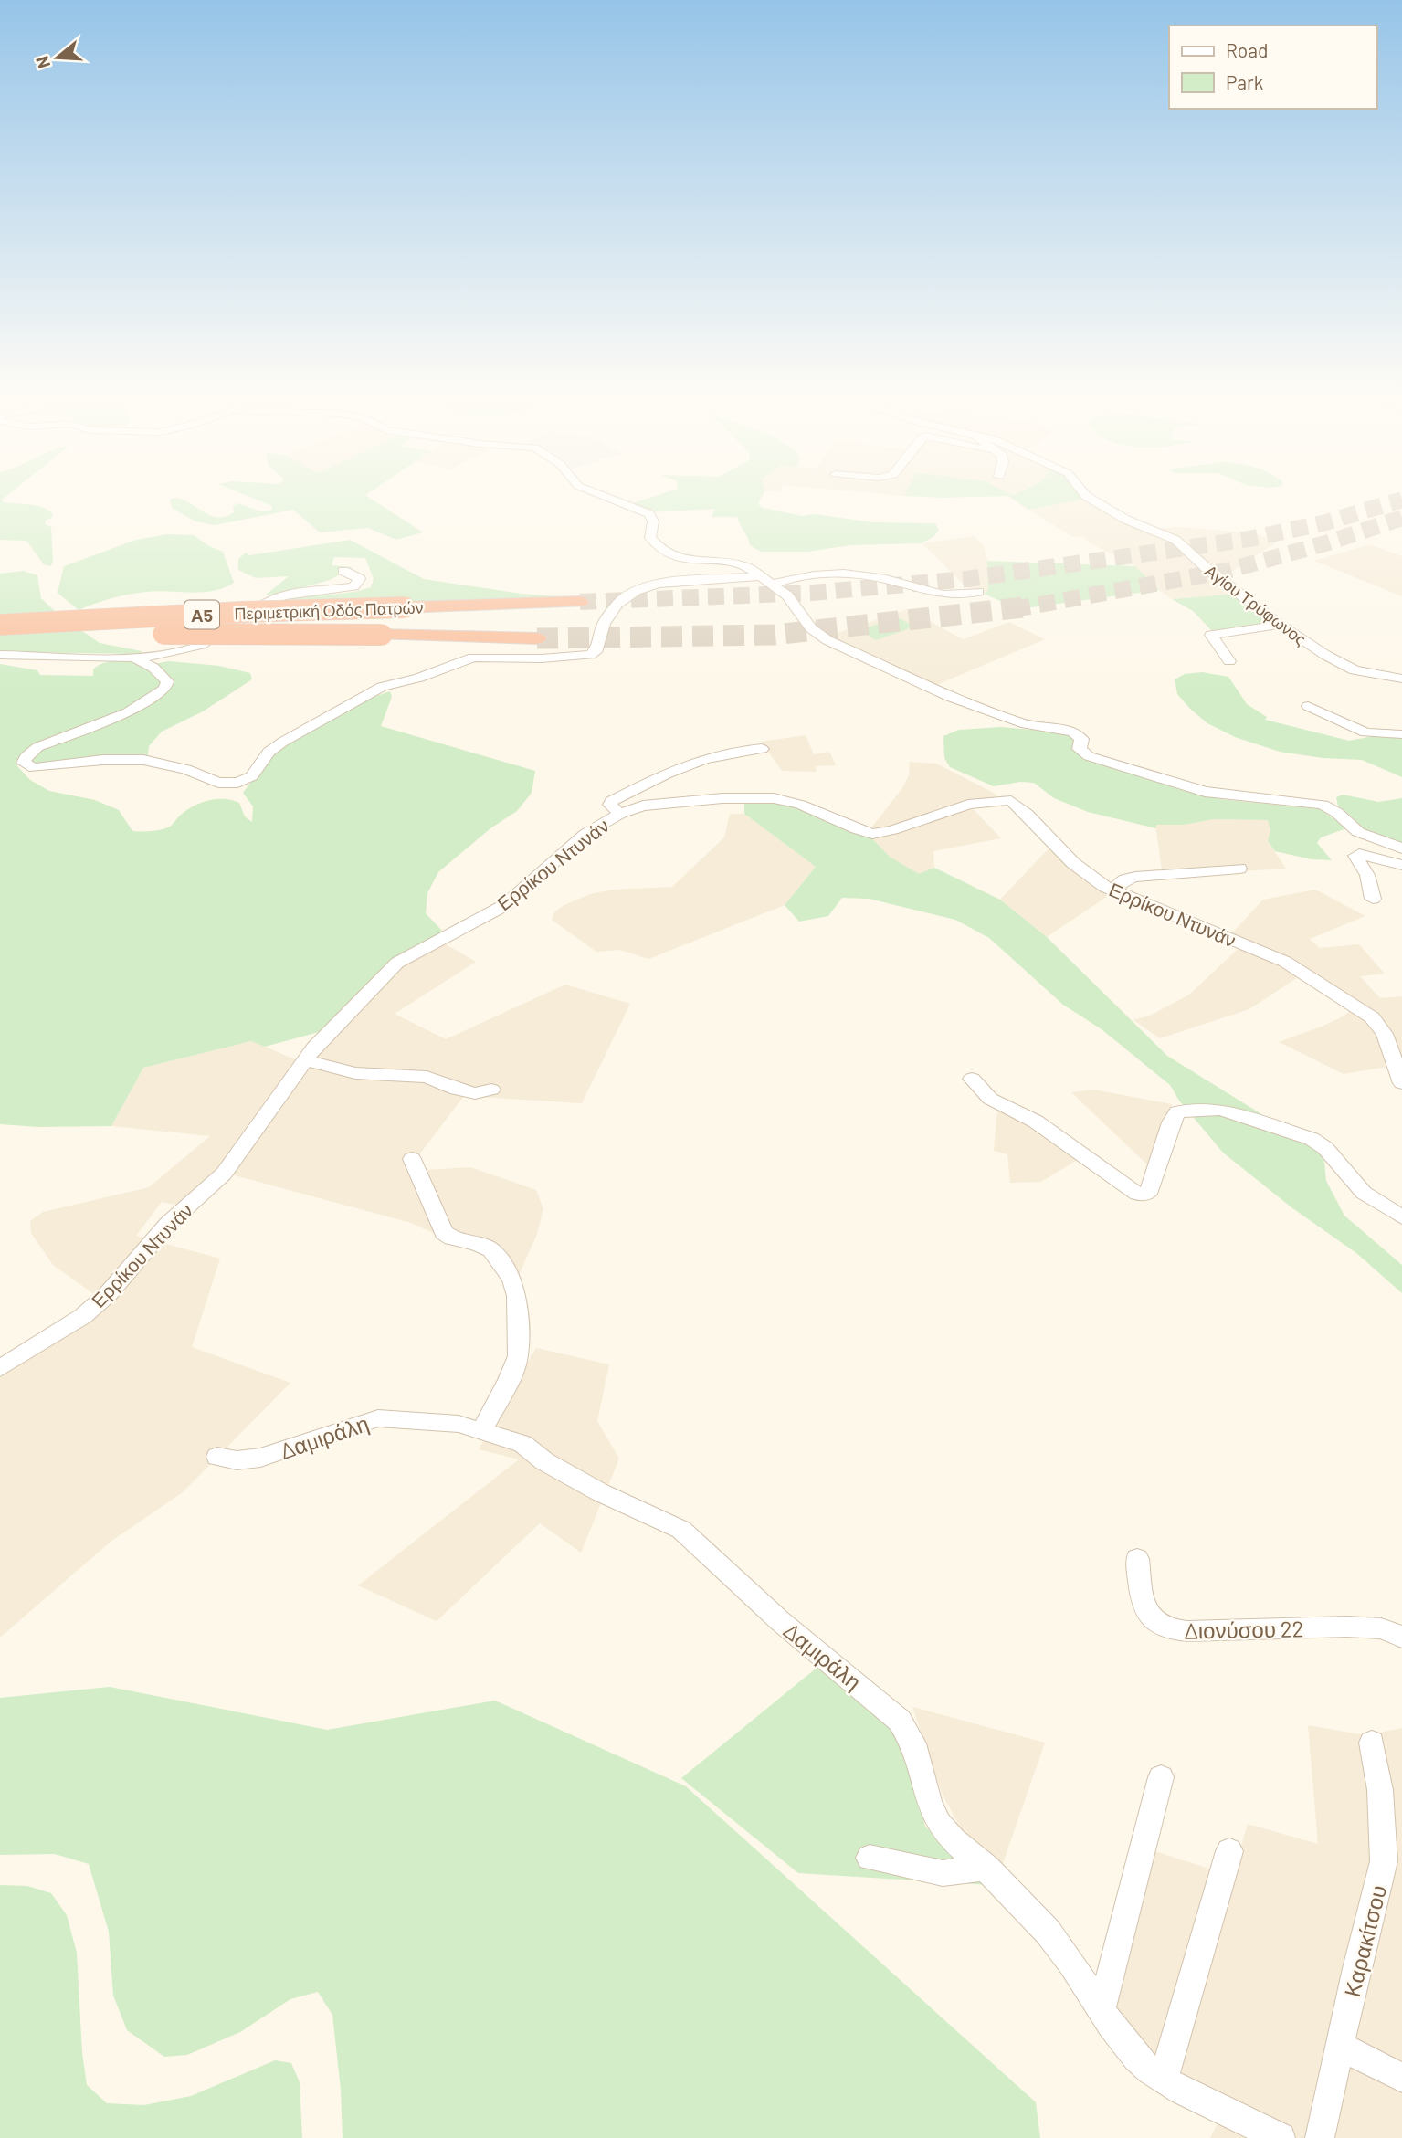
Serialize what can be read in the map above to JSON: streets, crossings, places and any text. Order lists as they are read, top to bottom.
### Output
{
  "streets": {
    "highway": ["Περιμετρική Οδός Πατρών", "Α5"],
    "street": [
      "Αγίου Τρύφωνος",
      "Ερρίκου Ντυνάν",
      "Δαμιράλη",
      "Διονύσου 22",
      "Καρακίτσου"
    ]
  },
  "legend": ["Road", "Park"],
  "north": "left"
}
